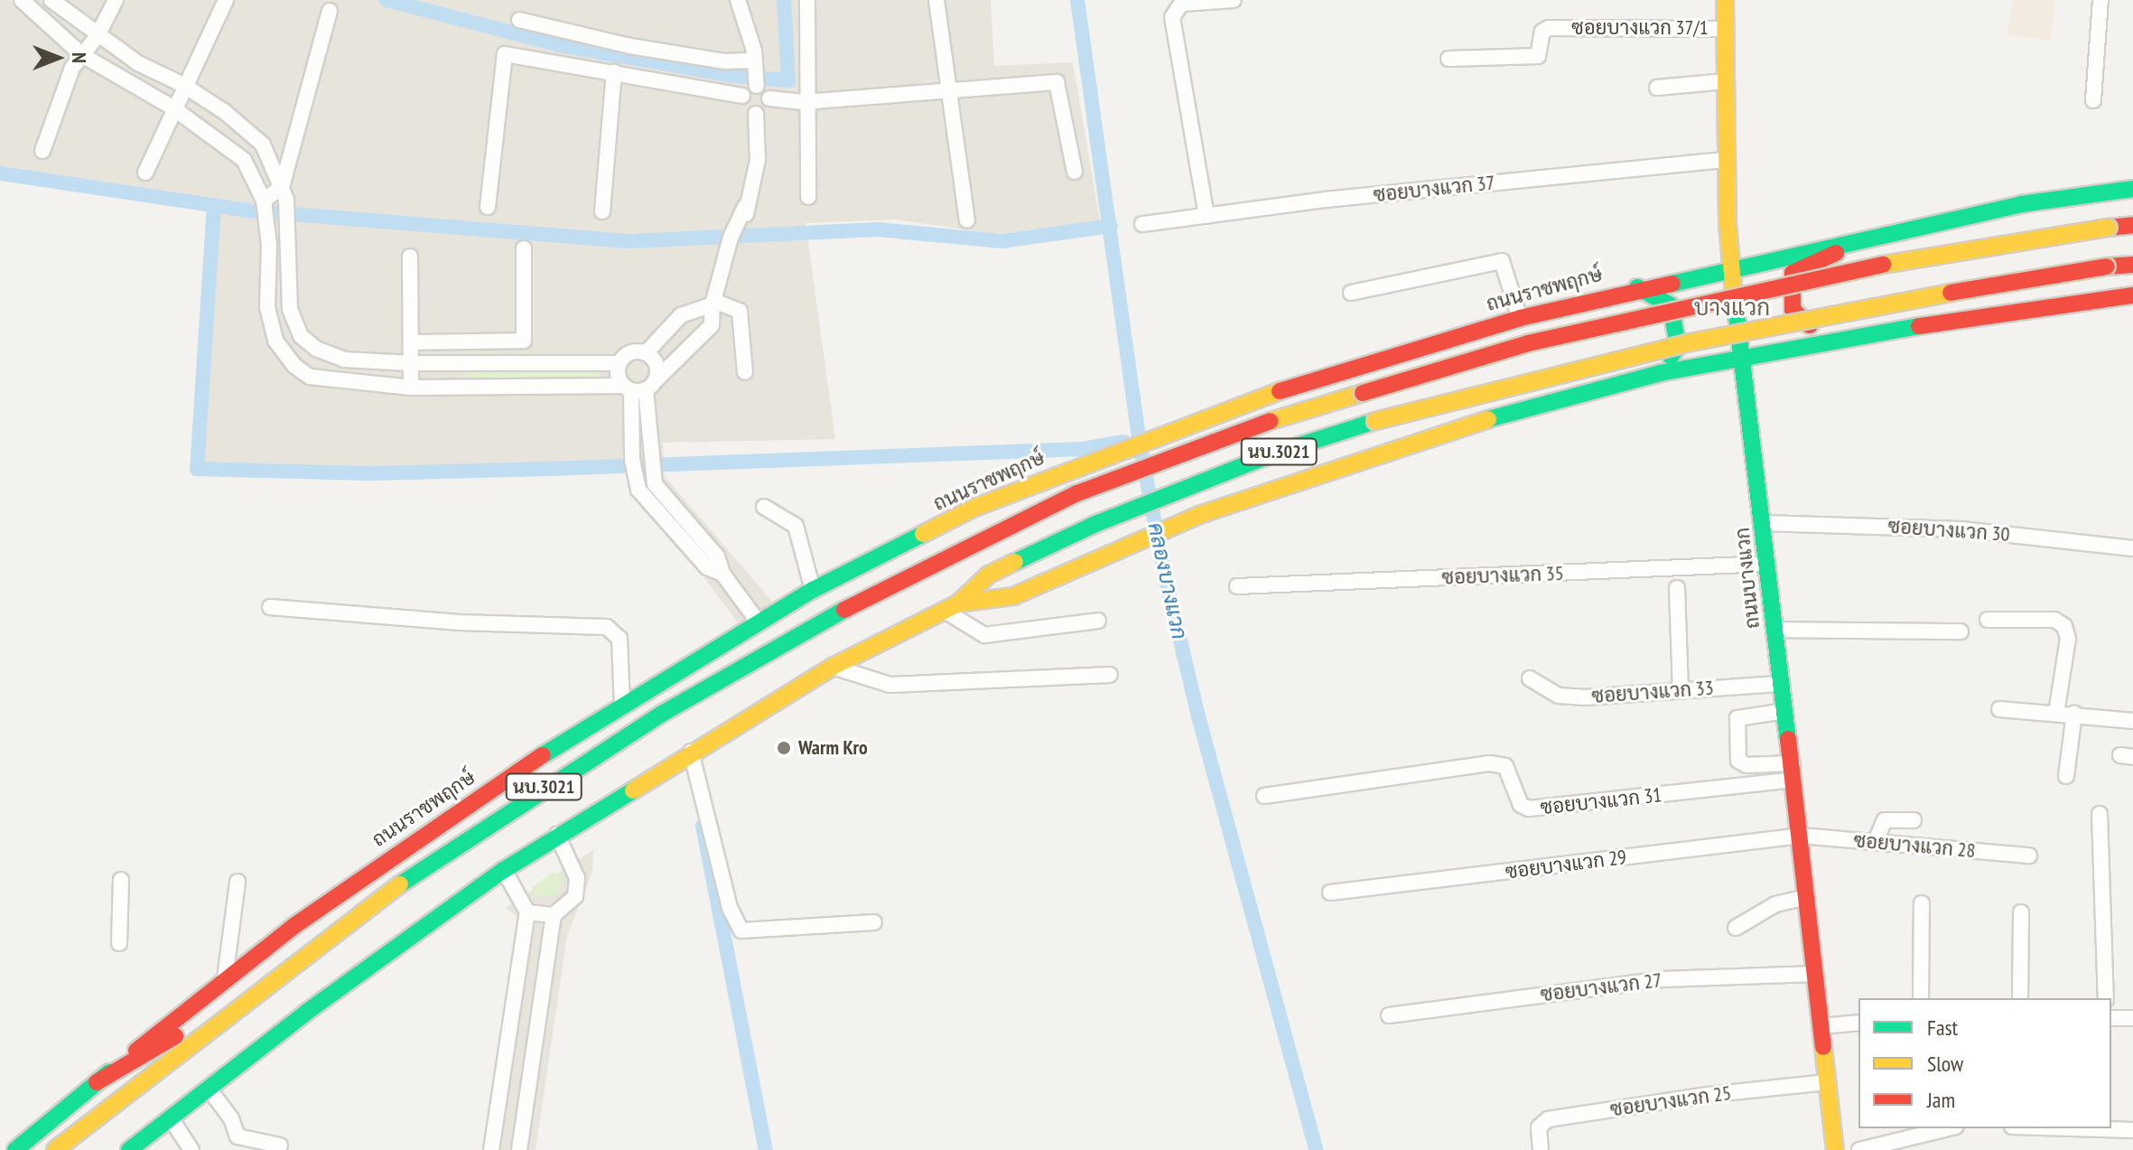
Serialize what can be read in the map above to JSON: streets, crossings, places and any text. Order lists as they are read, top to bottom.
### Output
{
  "streets": {
    "main road": ["ถนนราชพฤกษ์", "นบ.3021", "ถนนบางแวก"],
    "street": [
      "ซอยบางแวก 37/1",
      "ซอยบางแวก 37",
      "ซอยบางแวก 30",
      "ซอยบางแวก 35",
      "ซอยบางแวก 33",
      "ซอยบางแวก 31",
      "ซอยบางแวก 28",
      "ซอยบางแวก 29",
      "ซอยบางแวก 27",
      "ซอยบางแวก 25"
    ]
  },
  "crossings": [
    ["ซอยบางแวก 37/1", "ถนนบางแวก"],
    ["ซอยบางแวก 37", "ถนนบางแวก"],
    ["ถนนราชพฤกษ์", "ถนนบางแวก"],
    ["นบ.3021", "ถนนบางแวก"],
    ["ซอยบางแวก 30", "ถนนบางแวก"],
    ["ซอยบางแวก 35", "ถนนบางแวก"],
    ["ถนนบางแวก", "ซอยบางแวก 33"],
    ["ถนนบางแวก", "ซอยบางแวก 31"],
    ["ถนนบางแวก", "ซอยบางแวก 28"],
    ["ถนนบางแวก", "ซอยบางแวก 29"],
    ["ถนนบางแวก", "ซอยบางแวก 27"],
    ["ถนนบางแวก", "ซอยบางแวก 25"],
    ["ซอยบางแวก 28", "ซอยบางแวก 29"]
  ],
  "districts": ["บางแวก"],
  "water": ["คลองบางแวก"],
  "places": ["Warm Kro"],
  "legend": ["Fast", "Slow", "Jam"],
  "north": "right"
}
